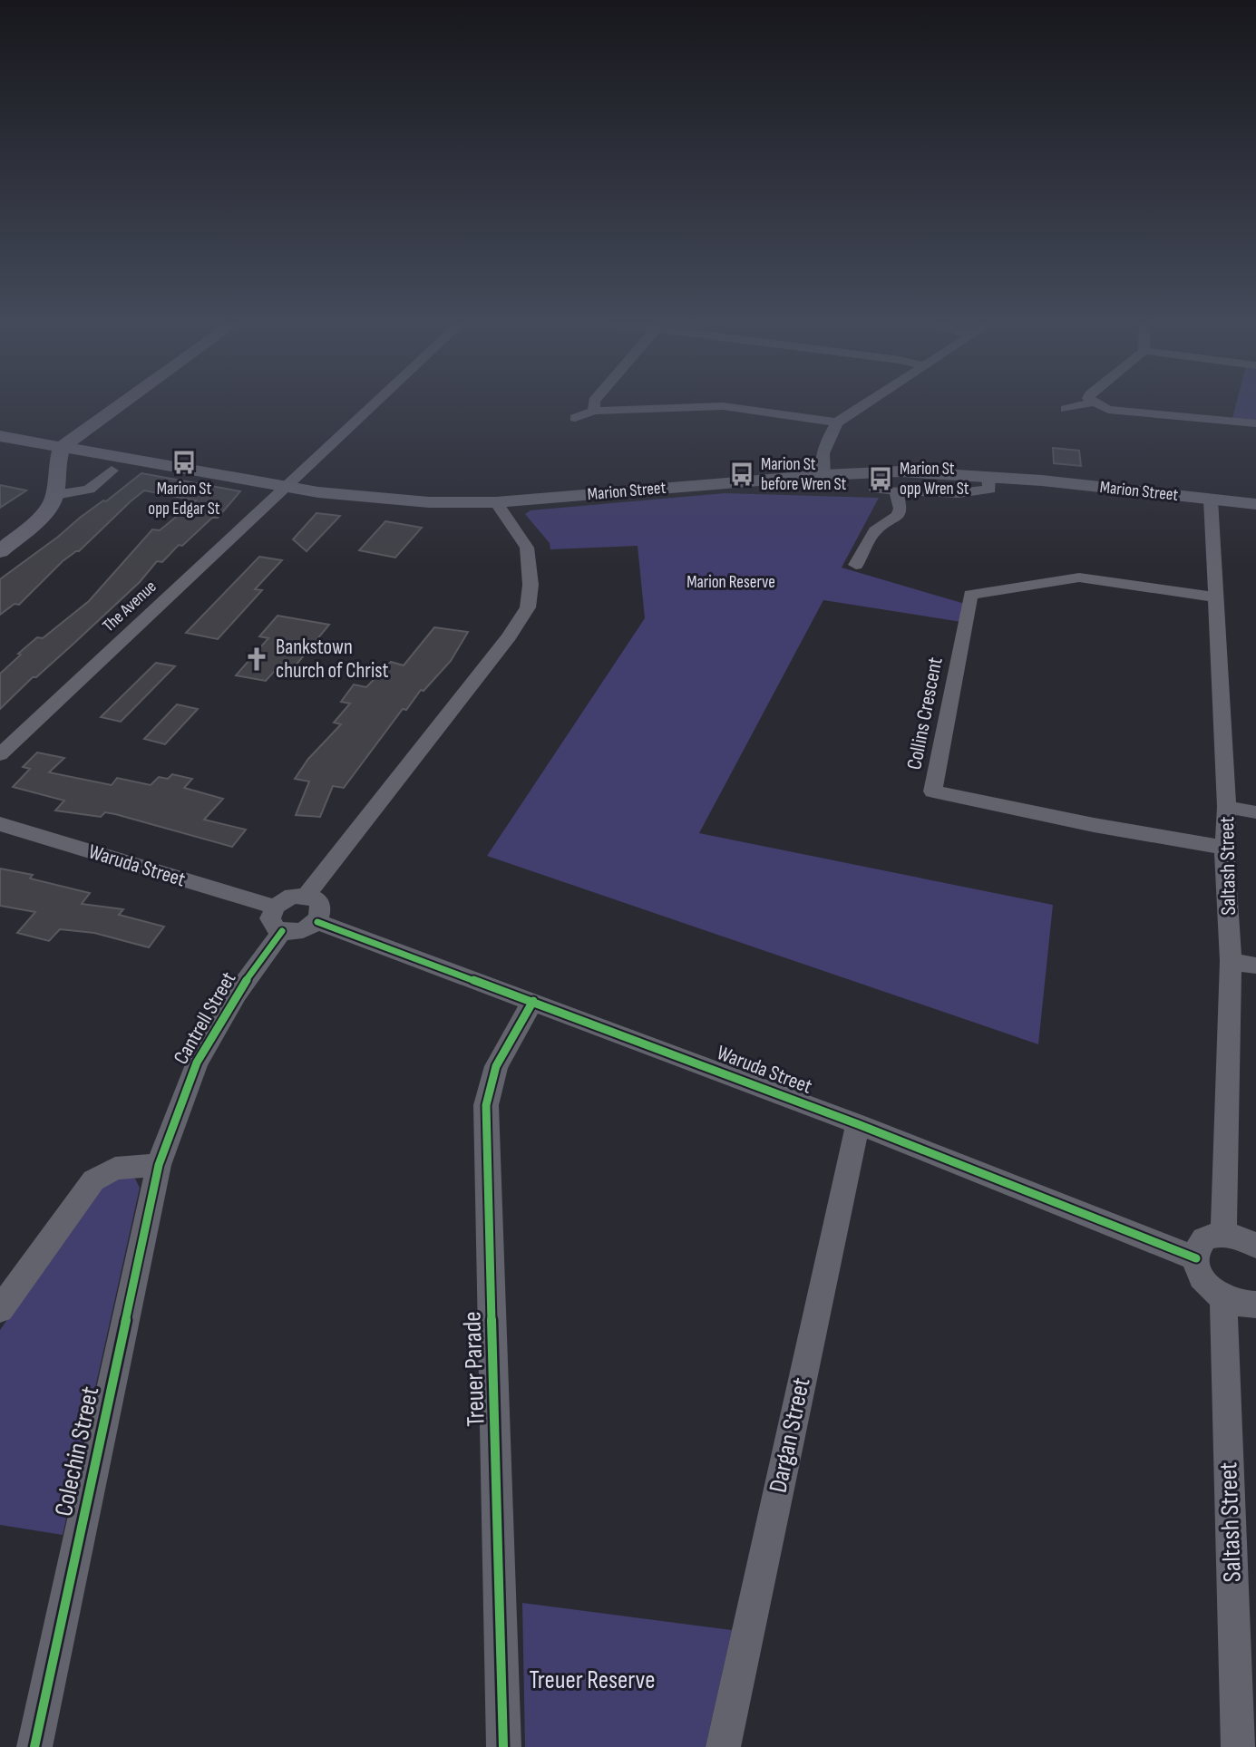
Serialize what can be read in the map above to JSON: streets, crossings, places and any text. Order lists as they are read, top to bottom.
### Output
{
  "streets": {
    "main road": ["Marion Street"],
    "street": [
      "The Avenue",
      "Collins Crescent",
      "Waruda Street",
      "Saltash Street",
      "Cantrell Street",
      "Treuer Parade",
      "Dargan Street",
      "Colechin Street"
    ]
  },
  "crossings": [
    ["Marion Street", "The Avenue"],
    ["Marion Street", "Saltash Street"],
    ["Collins Crescent", "Saltash Street"],
    ["Waruda Street", "Cantrell Street"],
    ["Waruda Street", "Treuer Parade"],
    ["Waruda Street", "Dargan Street"],
    ["Cantrell Street", "Colechin Street"]
  ],
  "parks": ["Marion Reserve", "Treuer Reserve"],
  "places": {
    "bus stop": ["Marion St opp Edgar St", "Marion St before Wren St", "Marion St opp Wren St"],
    "church": ["Bankstown church of Christ"]
  }
}
